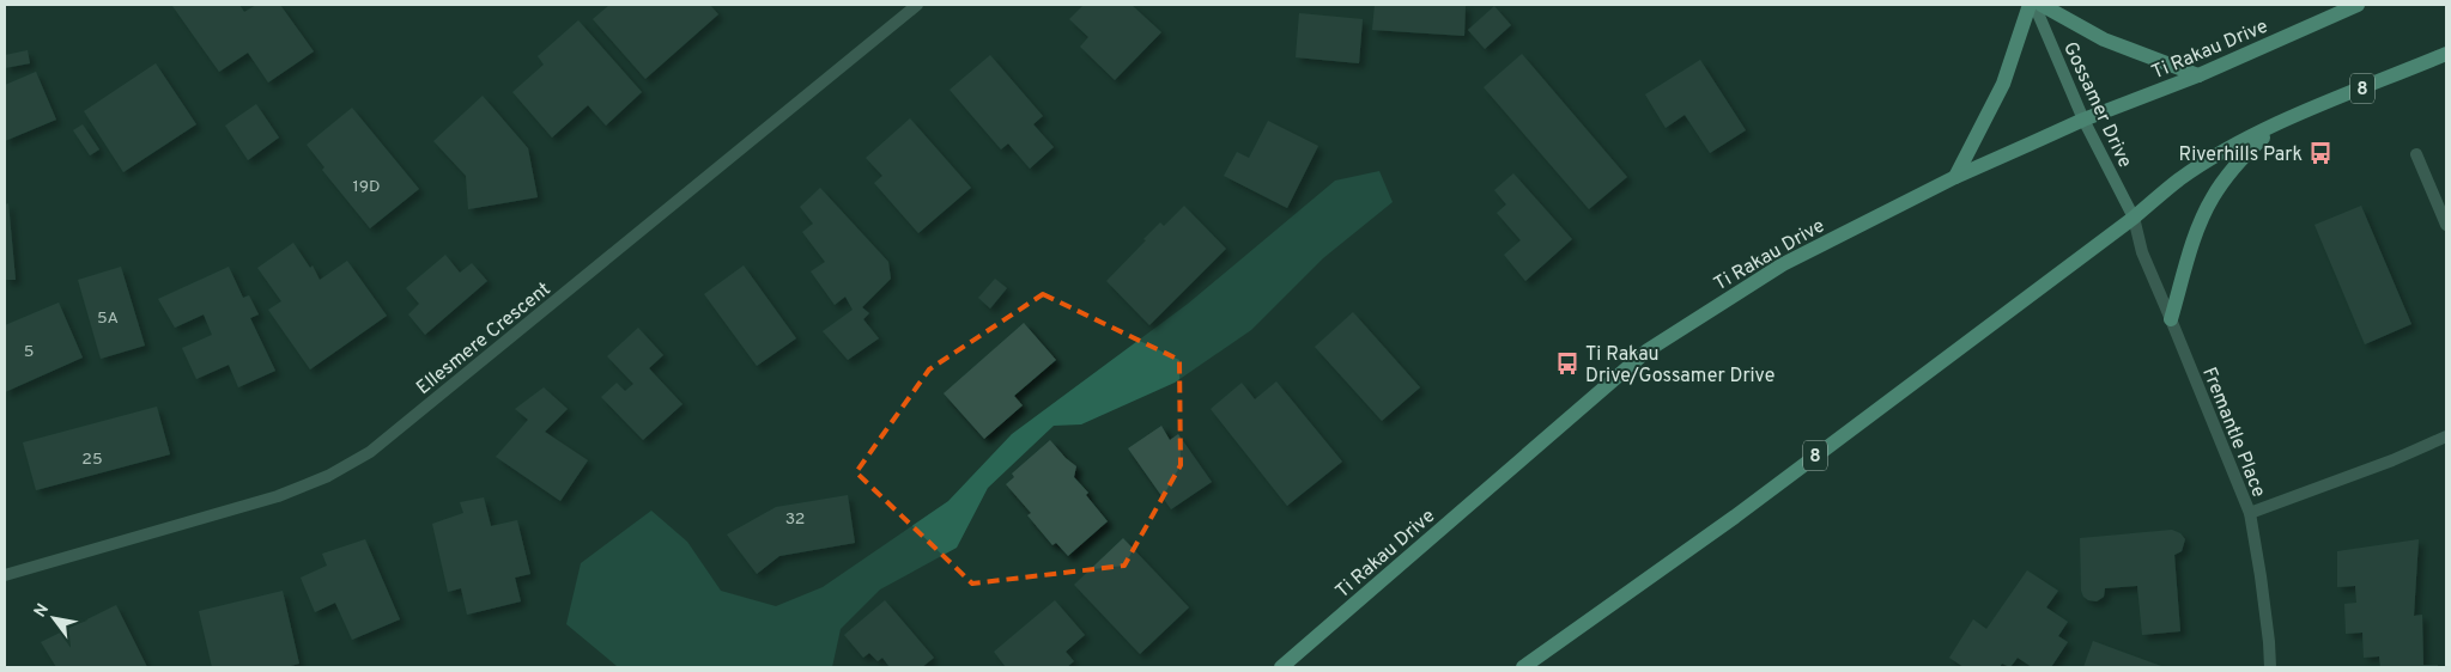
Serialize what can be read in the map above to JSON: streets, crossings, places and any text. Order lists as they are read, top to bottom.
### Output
{
  "streets": {
    "main road": ["Ti Rakau Drive", "8", "Gossamer Drive"],
    "street": ["Ellesmere Crescent", "Fremantle Place"]
  },
  "crossings": [
    ["Ti Rakau Drive", "Gossamer Drive"],
    ["8", "Gossamer Drive"],
    ["8", "Fremantle Place"],
    ["Gossamer Drive", "Fremantle Place"]
  ],
  "places": {
    "bus stop": ["Riverhills Park", "Ti Rakau Drive/Gossamer Drive"]
  },
  "house_numbers": [
    "19D",
    "5A",
    "5",
    "25",
    "32"
  ],
  "north": "top left"
}
